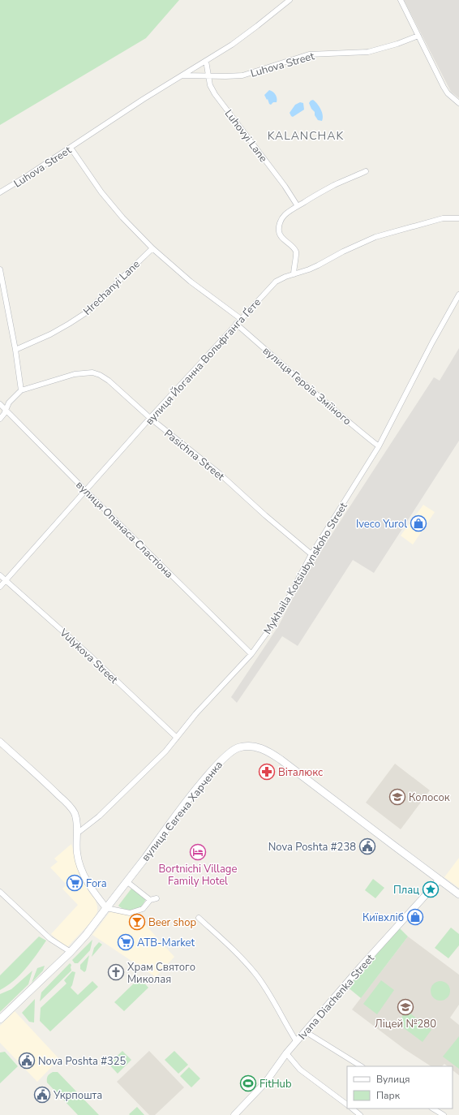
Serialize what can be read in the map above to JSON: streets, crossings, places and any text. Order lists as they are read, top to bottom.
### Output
{
  "streets": {
    "main road": ["вулиця Євгена Харченка"],
    "street": [
      "Luhova Street",
      "Luhovyi Lane",
      "Hrechanyi Lane",
      "вулиця Йоганна Вольфганга Ґете",
      "вулиця Героїв Зміїного",
      "Pasichna Street",
      "вулиця Опанаса Сластіона",
      "Mykhaila Kotsiubynskoho Street",
      "Vulykova Street",
      "Ivana Diachenka Street"
    ]
  },
  "crossings": [
    ["Luhova Street", "Luhovyi Lane"],
    ["вулиця Йоганна Вольфганга Ґете", "вулиця Героїв Зміїного"],
    ["вулиця Йоганна Вольфганга Ґете", "Pasichna Street"],
    ["вулиця Йоганна Вольфганга Ґете", "вулиця Опанаса Сластіона"],
    ["вулиця Йоганна Вольфганга Ґете", "Vulykova Street"],
    ["вулиця Героїв Зміїного", "Mykhaila Kotsiubynskoho Street"],
    ["Pasichna Street", "Mykhaila Kotsiubynskoho Street"],
    ["вулиця Опанаса Сластіона", "Mykhaila Kotsiubynskoho Street"],
    ["Mykhaila Kotsiubynskoho Street", "Vulykova Street"],
    ["вулиця Євгена Харченка", "Ivana Diachenka Street"]
  ],
  "districts": ["KALANCHAK"],
  "places": {
    "shop": ["Iveco Yurol", "Київхліб"],
    "pharmacy": ["Віталюкс"],
    "school or university": ["Колосок", "Ліцей №280"],
    "public building": ["Nova Poshta #238", "Nova Poshta #325", "Укрпошта"],
    "hotel": ["Bortnichi Village Family Hotel"],
    "supermarket": ["Fora", "ATB-Market"],
    "place": ["Плац"],
    "bar": ["Beer shop"],
    "church": ["Храм Святого Миколая"],
    "sports": ["FitHub"]
  },
  "legend": ["Вулиця", "Парк"]
}
